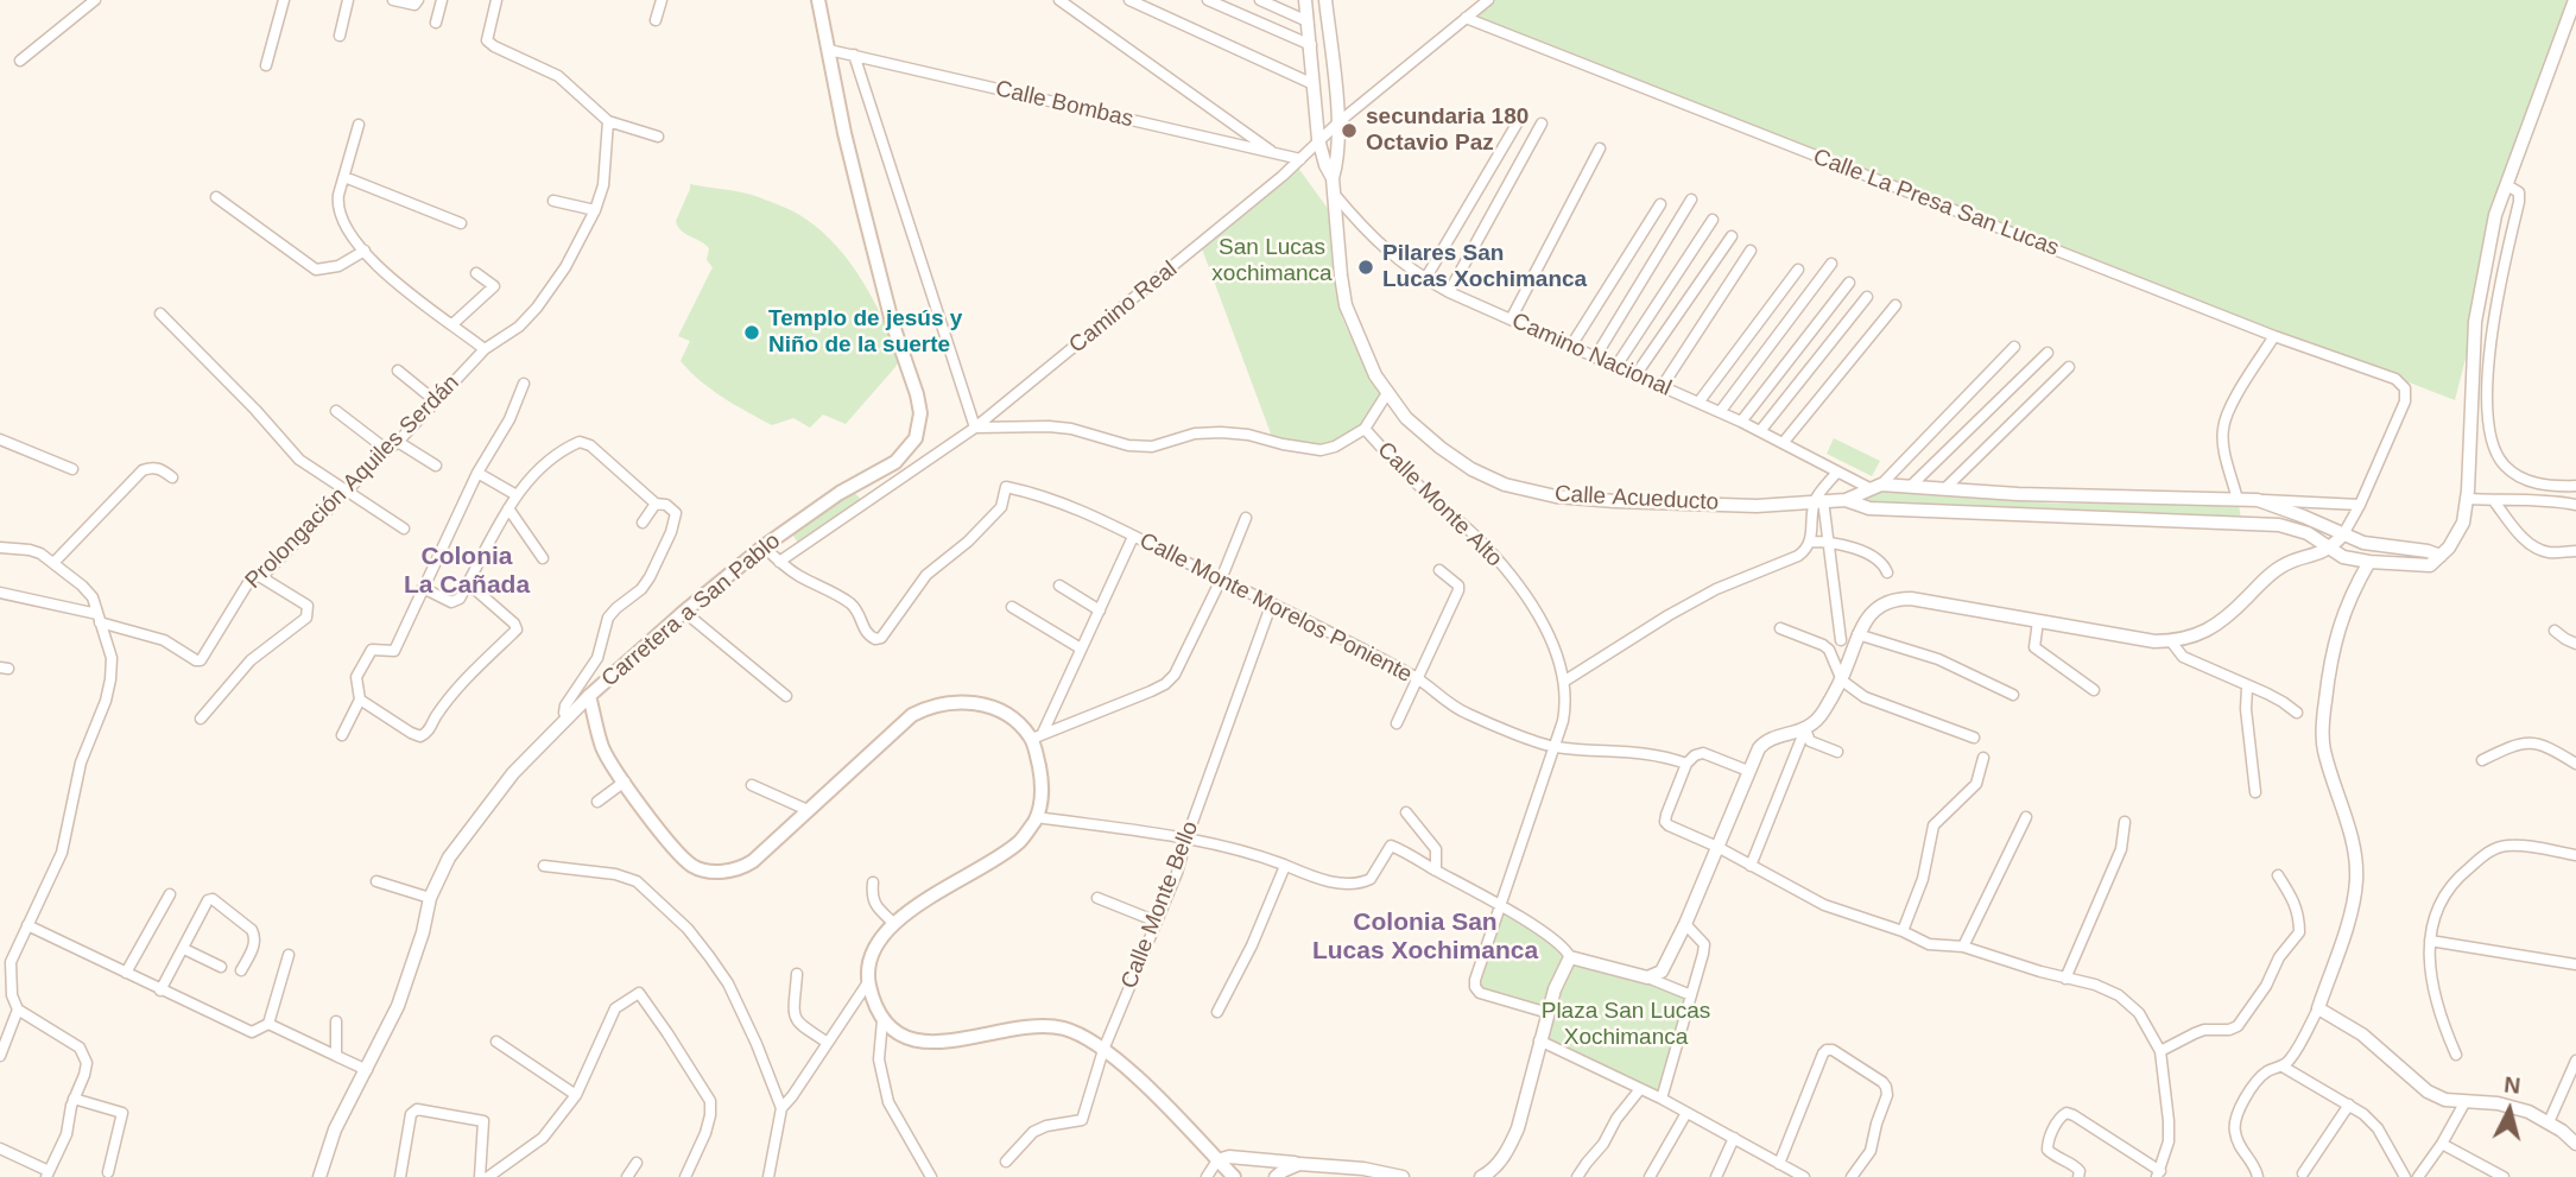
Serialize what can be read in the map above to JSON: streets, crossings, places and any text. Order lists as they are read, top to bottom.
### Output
{
  "streets": {
    "main road": ["Carretera a San Pablo"],
    "street": [
      "Calle Bombas",
      "Calle La Presa San Lucas",
      "Camino Real",
      "Camino Nacional",
      "Prolongación Aquiles Serdán",
      "Calle Acueducto",
      "Calle Monte Alto",
      "Calle Monte Morelos Poniente",
      "Calle Monte Bello"
    ]
  },
  "crossings": [
    ["Calle Bombas", "Camino Real"],
    ["Calle Bombas", "Carretera a San Pablo"],
    ["Calle La Presa San Lucas", "Camino Real"],
    ["Camino Real", "Calle Acueducto"],
    ["Camino Real", "Calle Monte Alto"],
    ["Camino Real", "Calle Monte Morelos Poniente"],
    ["Camino Nacional", "Calle Acueducto"],
    ["Calle Acueducto", "Calle Monte Alto"],
    ["Calle Monte Alto", "Calle Monte Morelos Poniente"],
    ["Calle Monte Morelos Poniente", "Calle Monte Bello"]
  ],
  "districts": ["Colonia La Cañada", "Colonia San Lucas Xochimanca"],
  "parks": ["San Lucas xochimanca", "Plaza San Lucas Xochimanca"],
  "places": ["secundaria 180 Octavio Paz", "Pilares San Lucas Xochimanca", "Templo de jesús y Niño de la suerte"],
  "north": "top"
}
